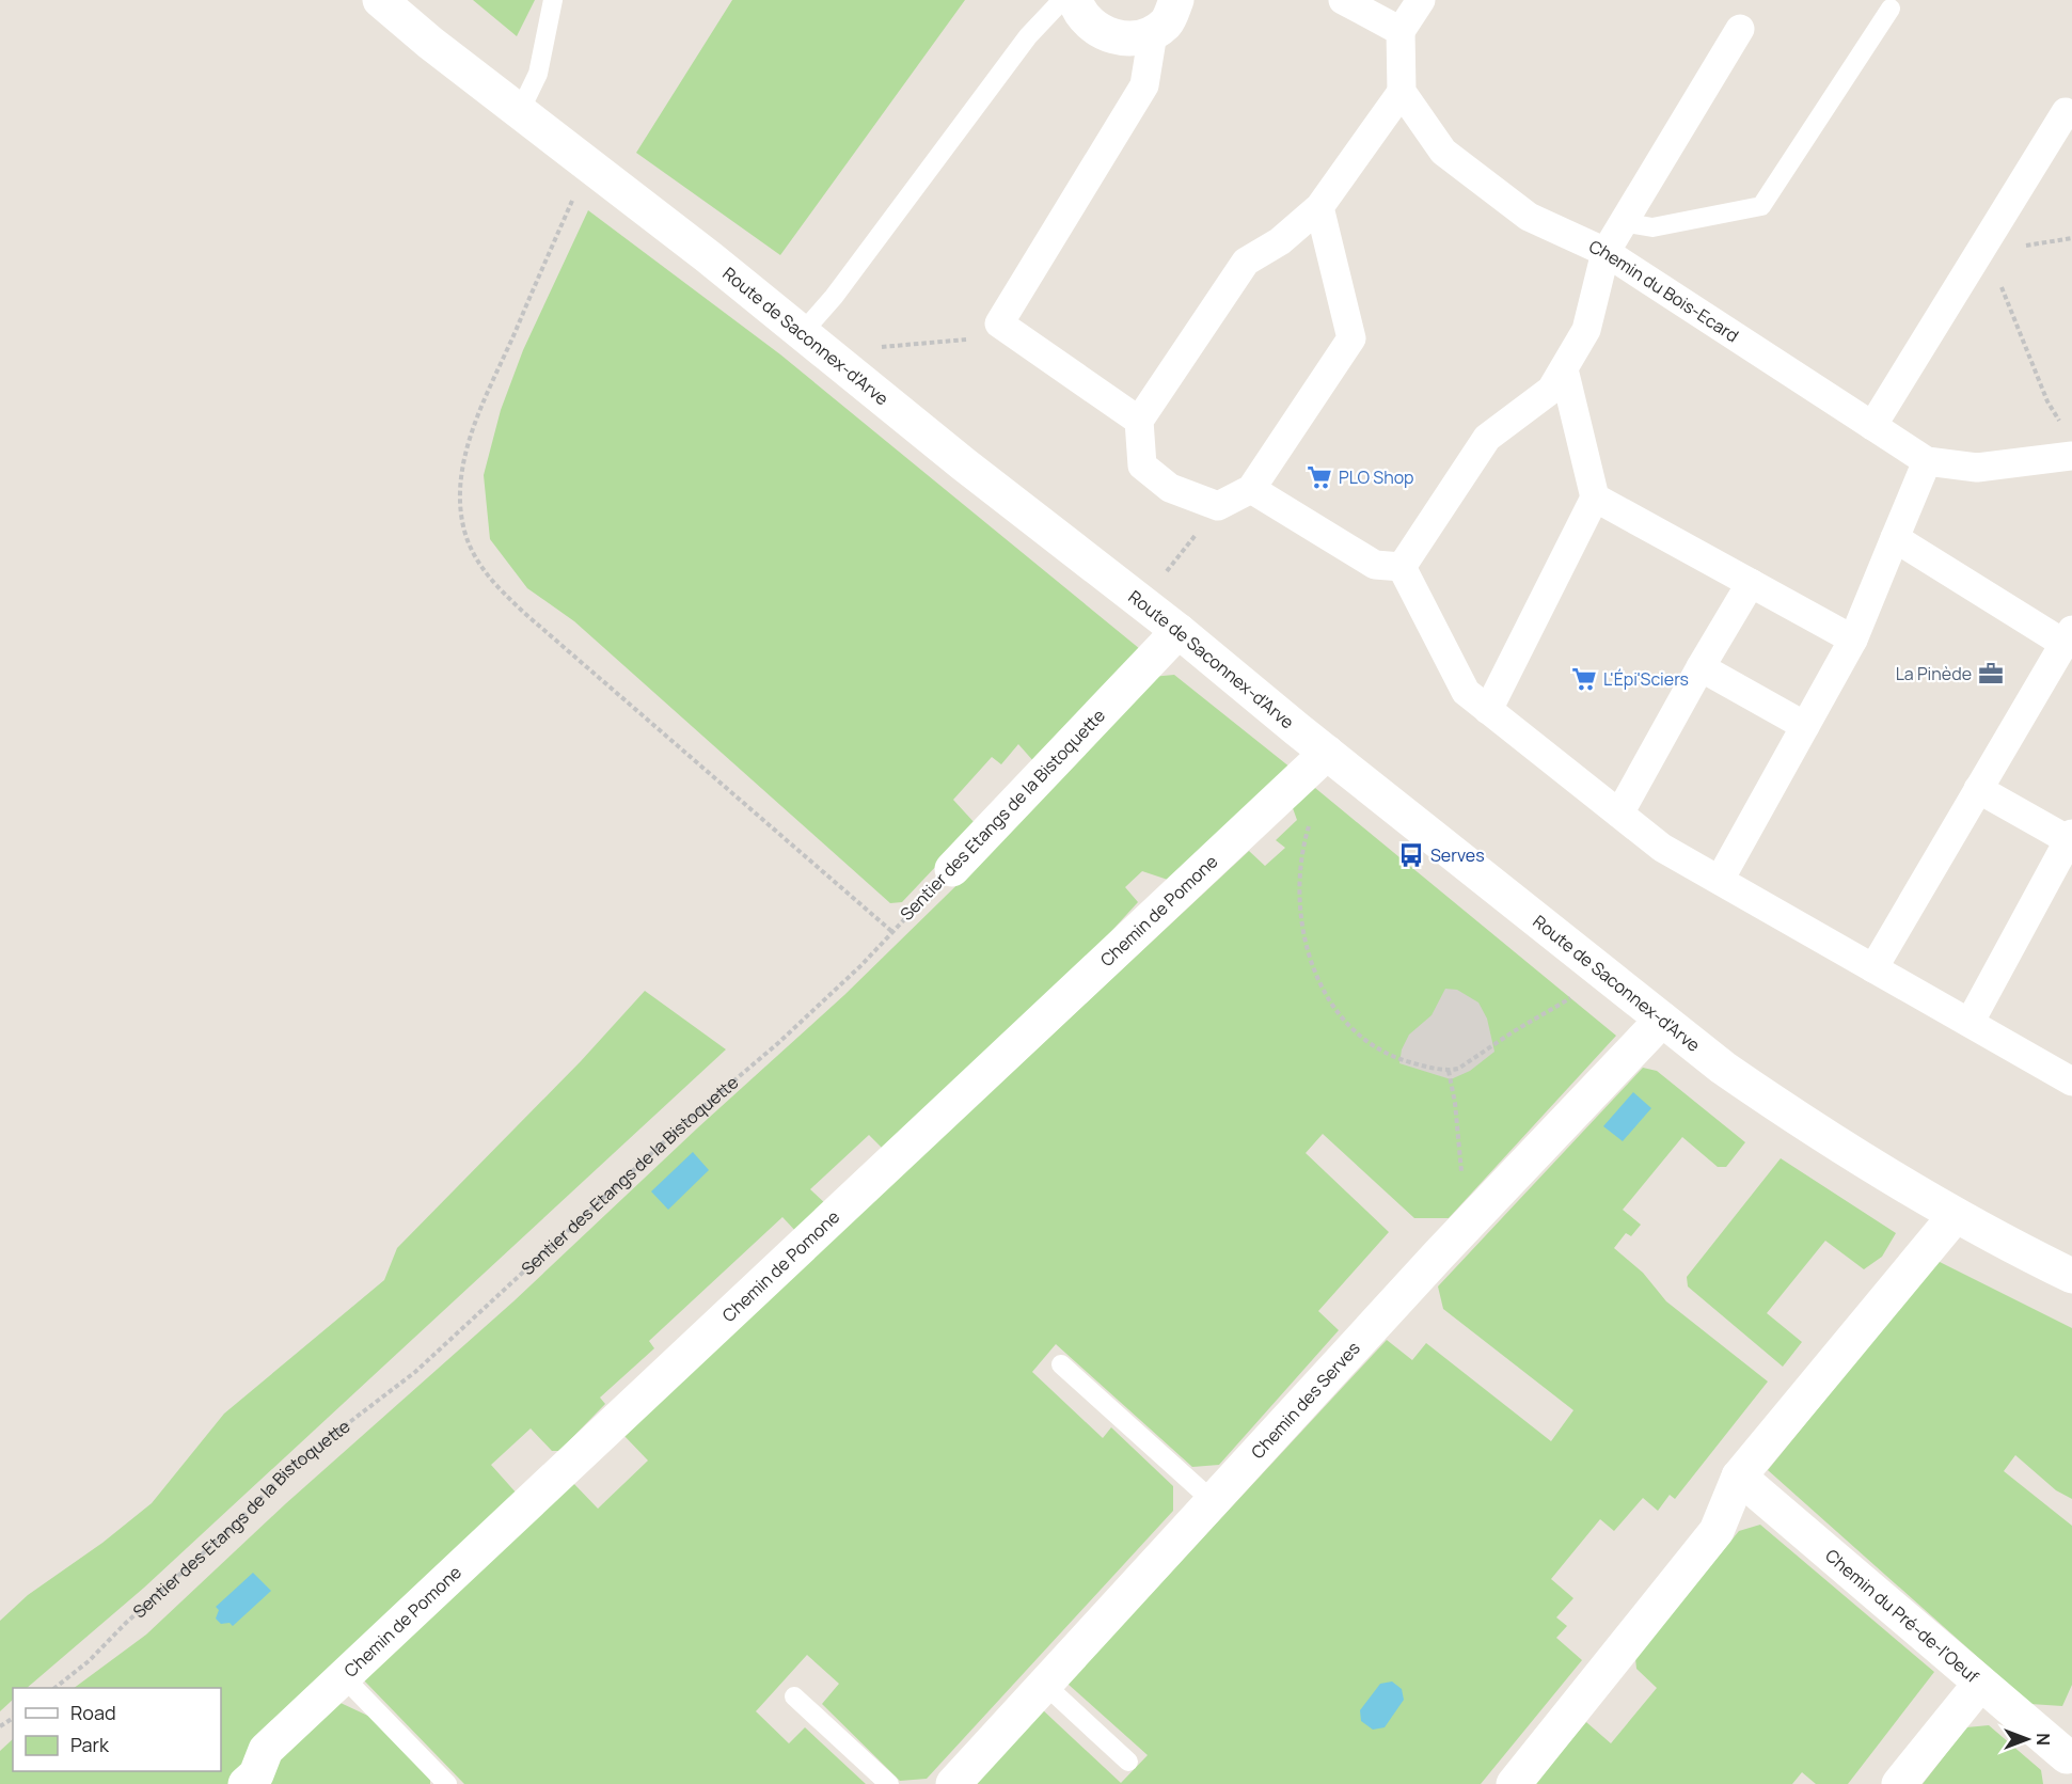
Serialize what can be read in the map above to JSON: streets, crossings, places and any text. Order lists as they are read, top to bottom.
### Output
{
  "streets": {
    "street": [
      "Chemin du Bois-Ecard",
      "Route de Saconnex-d'Arve",
      "Sentier des Etangs de la Bistoquette",
      "Chemin de Pomone",
      "Chemin des Serves",
      "Chemin du Pré-de-l'Oeuf"
    ]
  },
  "crossings": [
    ["Route de Saconnex-d'Arve", "Sentier des Etangs de la Bistoquette"],
    ["Route de Saconnex-d'Arve", "Chemin de Pomone"],
    ["Route de Saconnex-d'Arve", "Chemin des Serves"]
  ],
  "places": {
    "supermarket": ["PLO Shop", "L'Épi'Sciers"],
    "office": ["La Pinède"],
    "bus stop": ["Serves"]
  },
  "legend": ["Road", "Park"],
  "north": "right"
}
